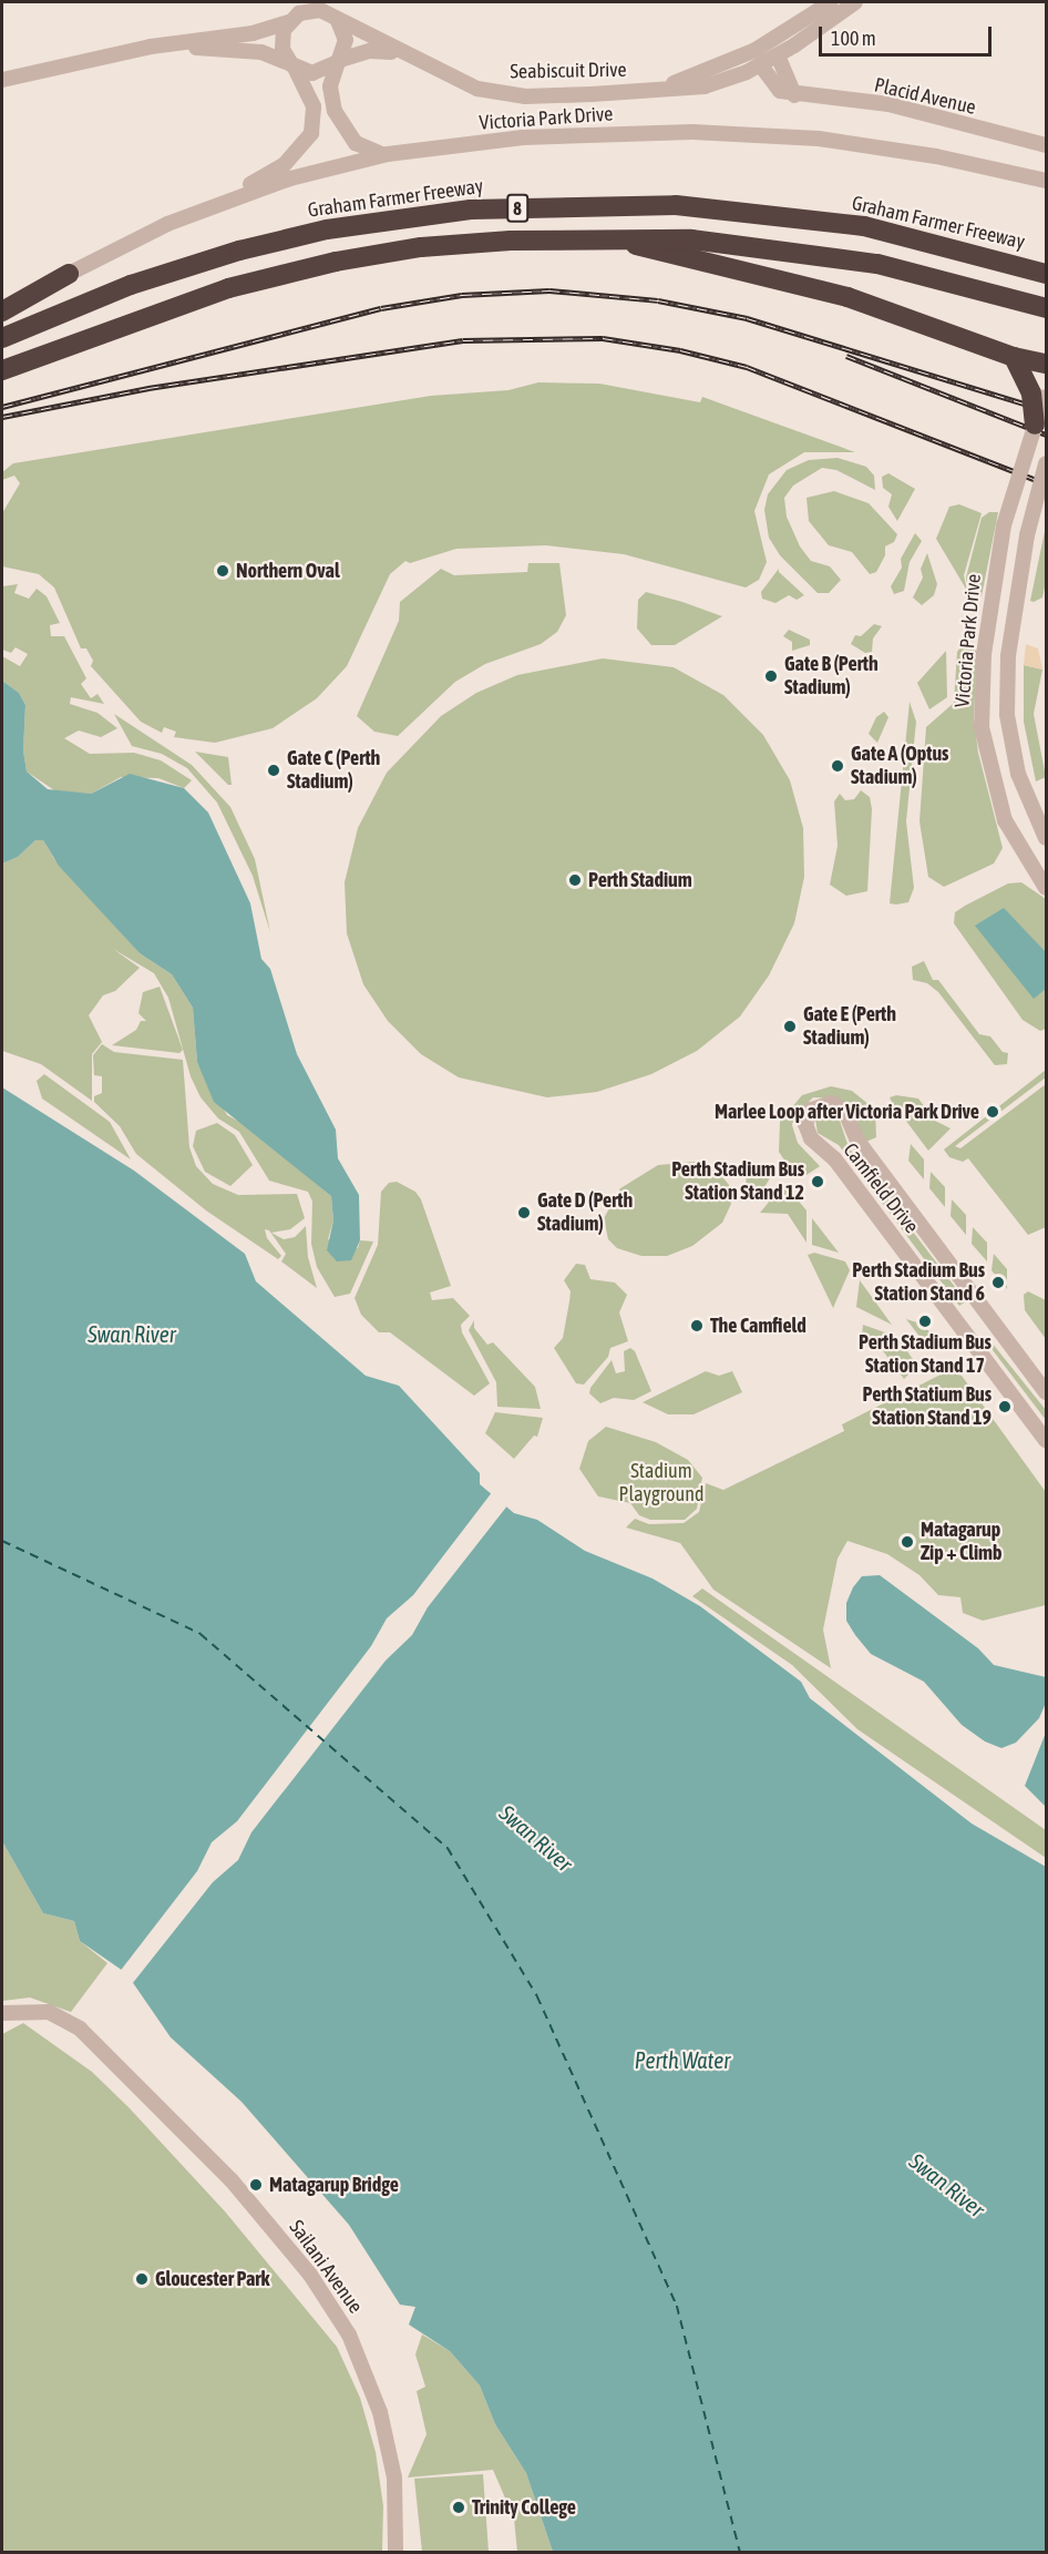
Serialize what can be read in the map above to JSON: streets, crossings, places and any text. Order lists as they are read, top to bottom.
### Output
{
  "streets": {
    "highway": ["Graham Farmer Freeway", "8"],
    "street": [
      "Seabiscuit Drive",
      "Placid Avenue",
      "Victoria Park Drive",
      "Camfield Drive",
      "Sailani Avenue"
    ]
  },
  "water": ["Swan River", "Perth Water"],
  "parks": ["Stadium Playground"],
  "places": [
    "Northern Oval",
    "Gate B (Perth Stadium)",
    "Gate A (Optus Stadium)",
    "Gate C (Perth Stadium)",
    "Perth Stadium",
    "Gate E (Perth Stadium)",
    "Marlee Loop after Victoria Park Drive",
    "Perth Stadium Bus Station Stand 12",
    "Gate D (Perth Stadium)",
    "Perth Stadium Bus Station Stand 6",
    "Perth Stadium Bus Station Stand 17",
    "The Camfield",
    "Perth Statium Bus Station Stand 19",
    "Matagarup Zip + Climb",
    "Matagarup Bridge",
    "Gloucester Park",
    "Trinity College"
  ],
  "scale_bar": "100 m"
}
